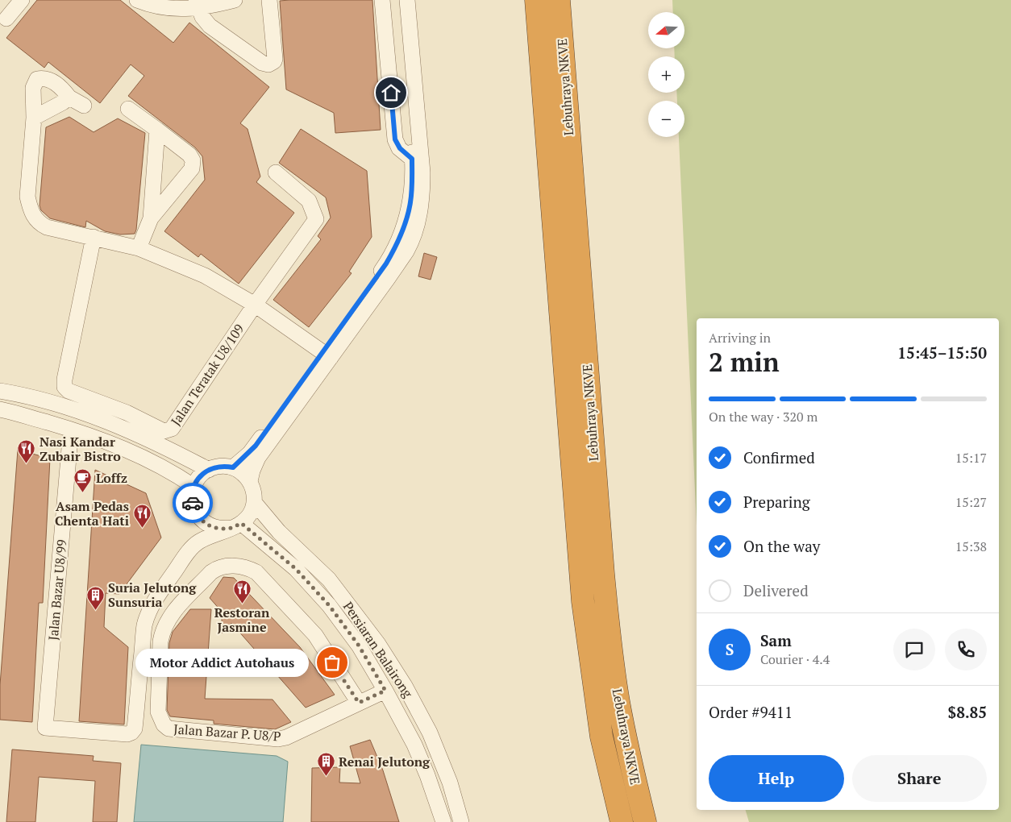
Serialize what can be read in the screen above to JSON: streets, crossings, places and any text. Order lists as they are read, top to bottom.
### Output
{
  "streets": {
    "highway": ["Lebuhraya NKVE"],
    "street": [
      "Jalan Teratak U8/109",
      "Jalan Bazar U8/99",
      "Persiaran Balairong",
      "Jalan Bazar P. U8/P"
    ]
  },
  "crossings": [
    ["Persiaran Balairong", "Jalan Bazar P. U8/P"]
  ],
  "places": {
    "restaurant": ["Nasi Kandar Zubair Bistro", "Asam Pedas Chenta Hati", "Restoran Jasmine"],
    "cafe": ["Loffz"],
    "building": ["Suria Jelutong Sunsuria", "Renai Jelutong"],
    "other": ["Motor Addict Autohaus"]
  },
  "north": "left",
  "page": {
    "map_buttons": ["+", "−"],
    "heading": ["2 min", "Arriving in", "15:45–15:50"],
    "panel": [
      "Sam",
      "Courier · 4.4",
      "Order #9411",
      "$8.85"
    ],
    "bar": "On the way · 320 m",
    "list": [
      ["Confirmed", "15:17"],
      ["Preparing", "15:27"],
      ["On the way", "15:38"],
      "Delivered"
    ],
    "round": "S",
    "bubble": "Motor Addict Autohaus",
    "buttons": ["Help", "Share"]
  }
}
